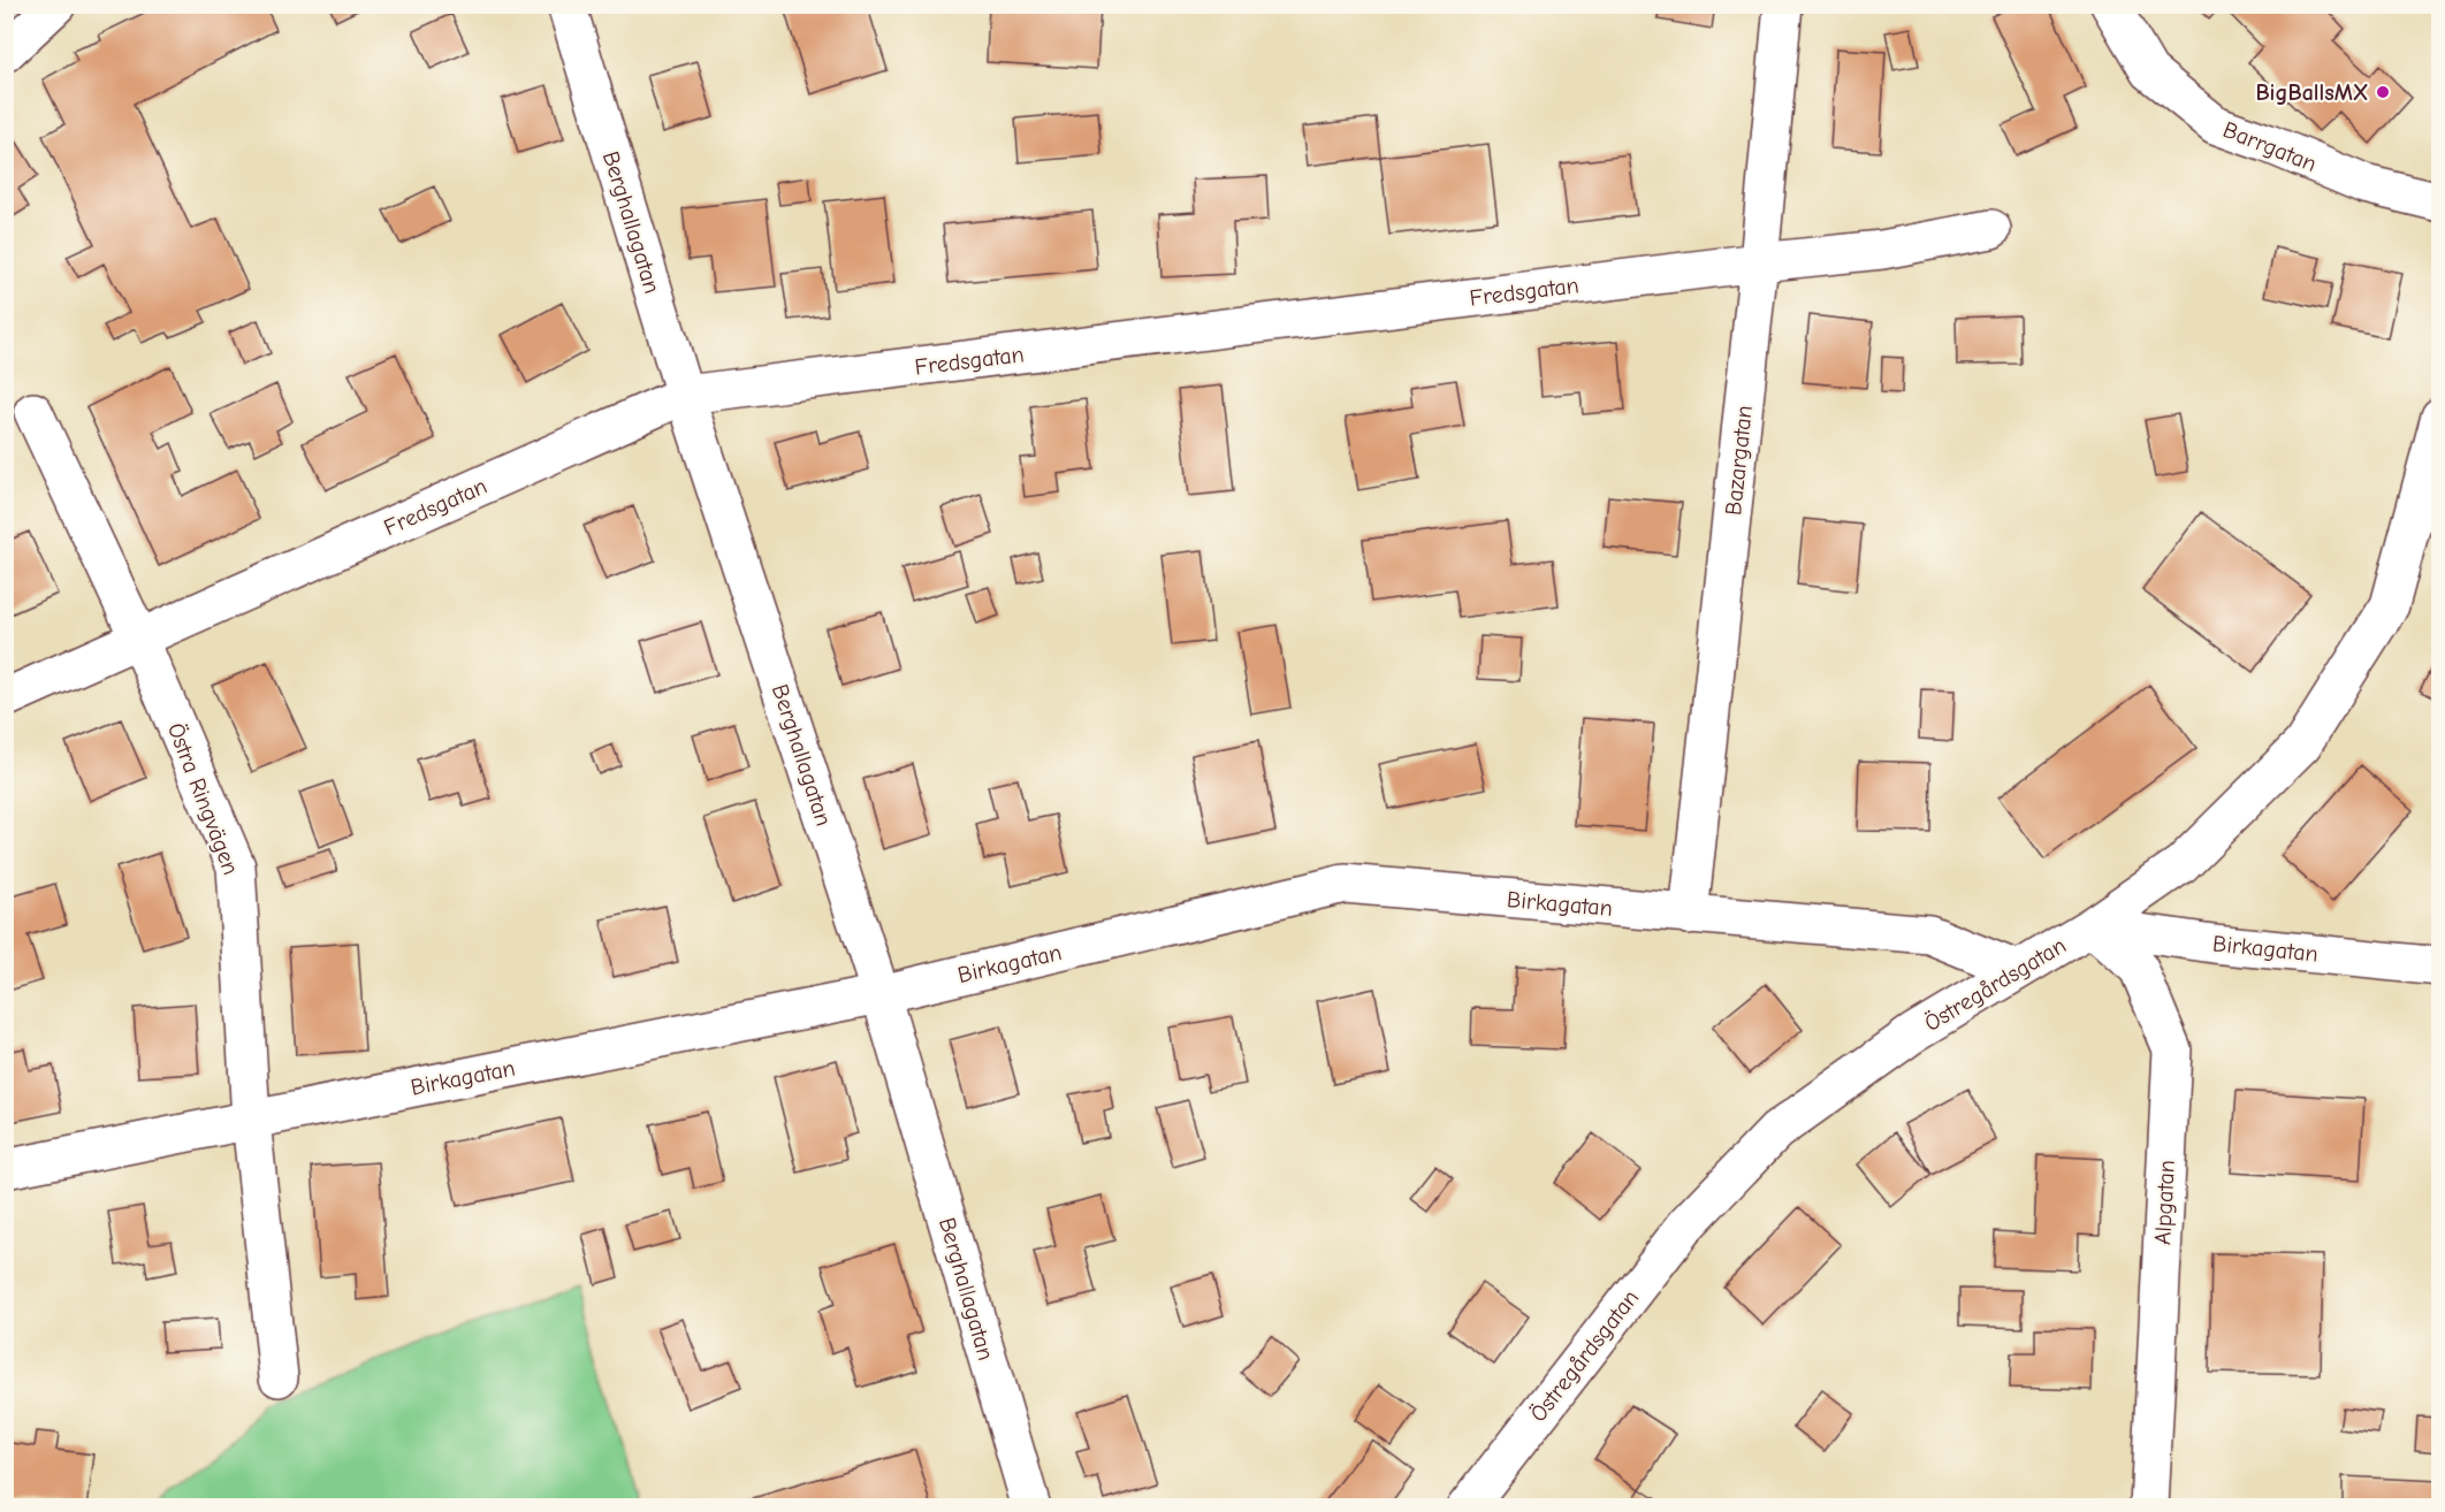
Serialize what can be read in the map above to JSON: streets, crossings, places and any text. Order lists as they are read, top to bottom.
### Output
{
  "streets": {
    "street": [
      "Barrgatan",
      "Berghallagatan",
      "Fredsgatan",
      "Bazargatan",
      "Östra Ringvägen",
      "Birkagatan",
      "Östregårdsgatan",
      "Alpgatan"
    ]
  },
  "crossings": [
    ["Berghallagatan", "Fredsgatan"],
    ["Berghallagatan", "Birkagatan"],
    ["Fredsgatan", "Bazargatan"],
    ["Fredsgatan", "Östra Ringvägen"],
    ["Bazargatan", "Birkagatan"],
    ["Östra Ringvägen", "Birkagatan"],
    ["Birkagatan", "Östregårdsgatan"],
    ["Birkagatan", "Alpgatan"],
    ["Östregårdsgatan", "Alpgatan"]
  ],
  "places": ["BigBallsMX"]
}
